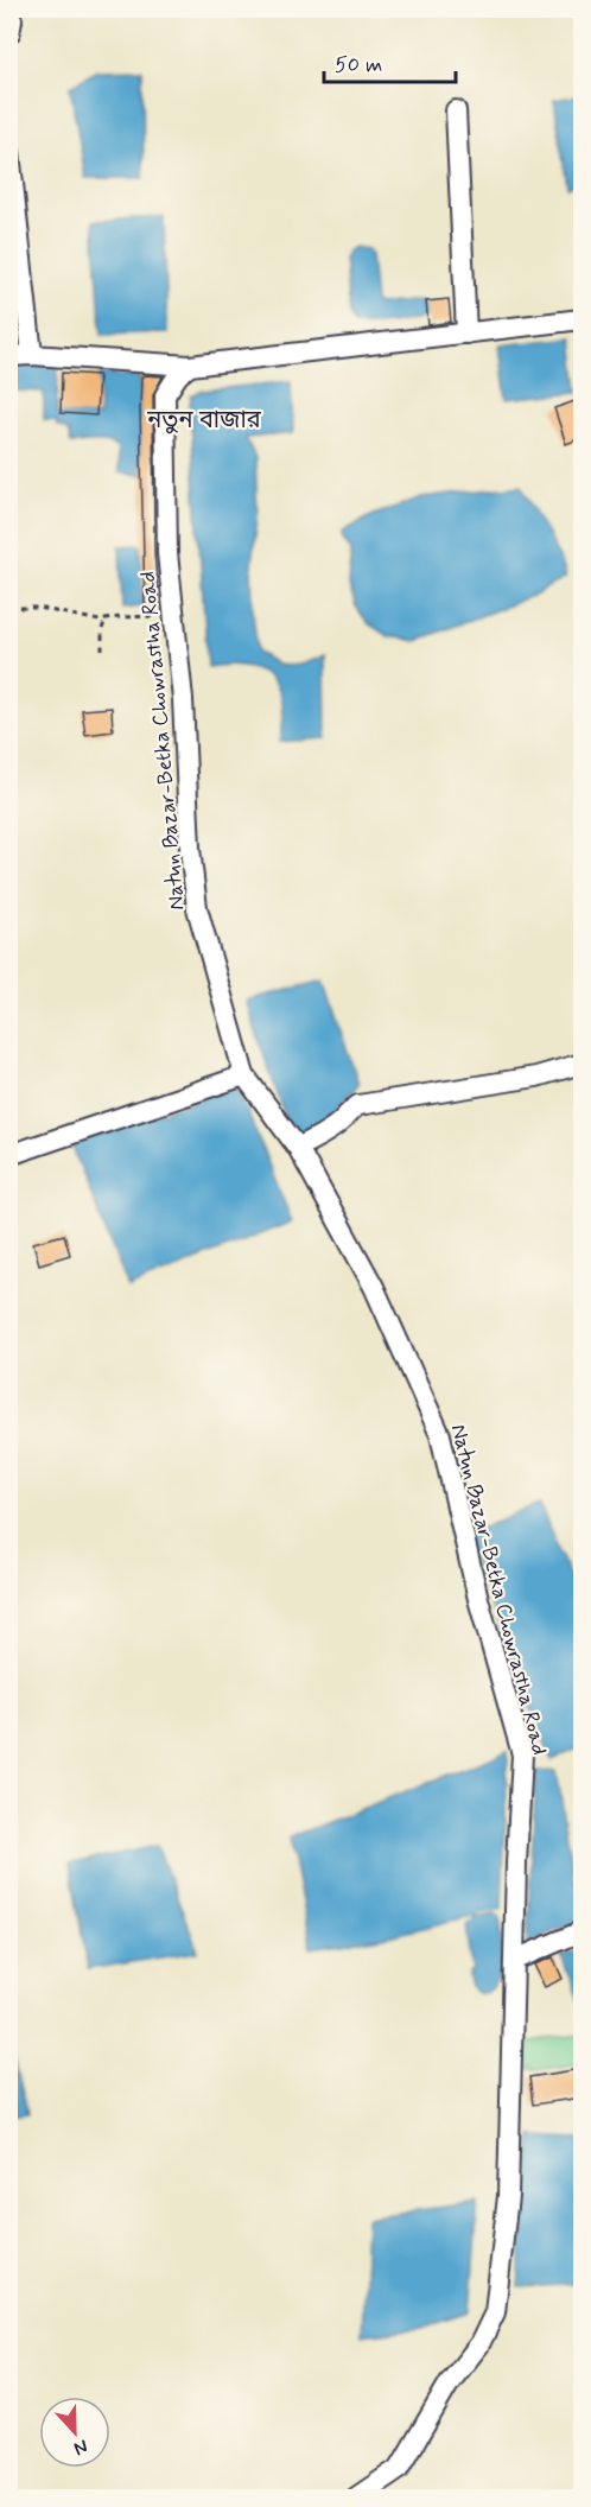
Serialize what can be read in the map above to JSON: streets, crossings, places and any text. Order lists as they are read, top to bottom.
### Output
{
  "streets": {
    "street": ["Natun Bazar-Betka Chowrastha Road"]
  },
  "districts": ["নতুন বাজার"],
  "scale_bar": "50 m",
  "north": "bottom"
}
